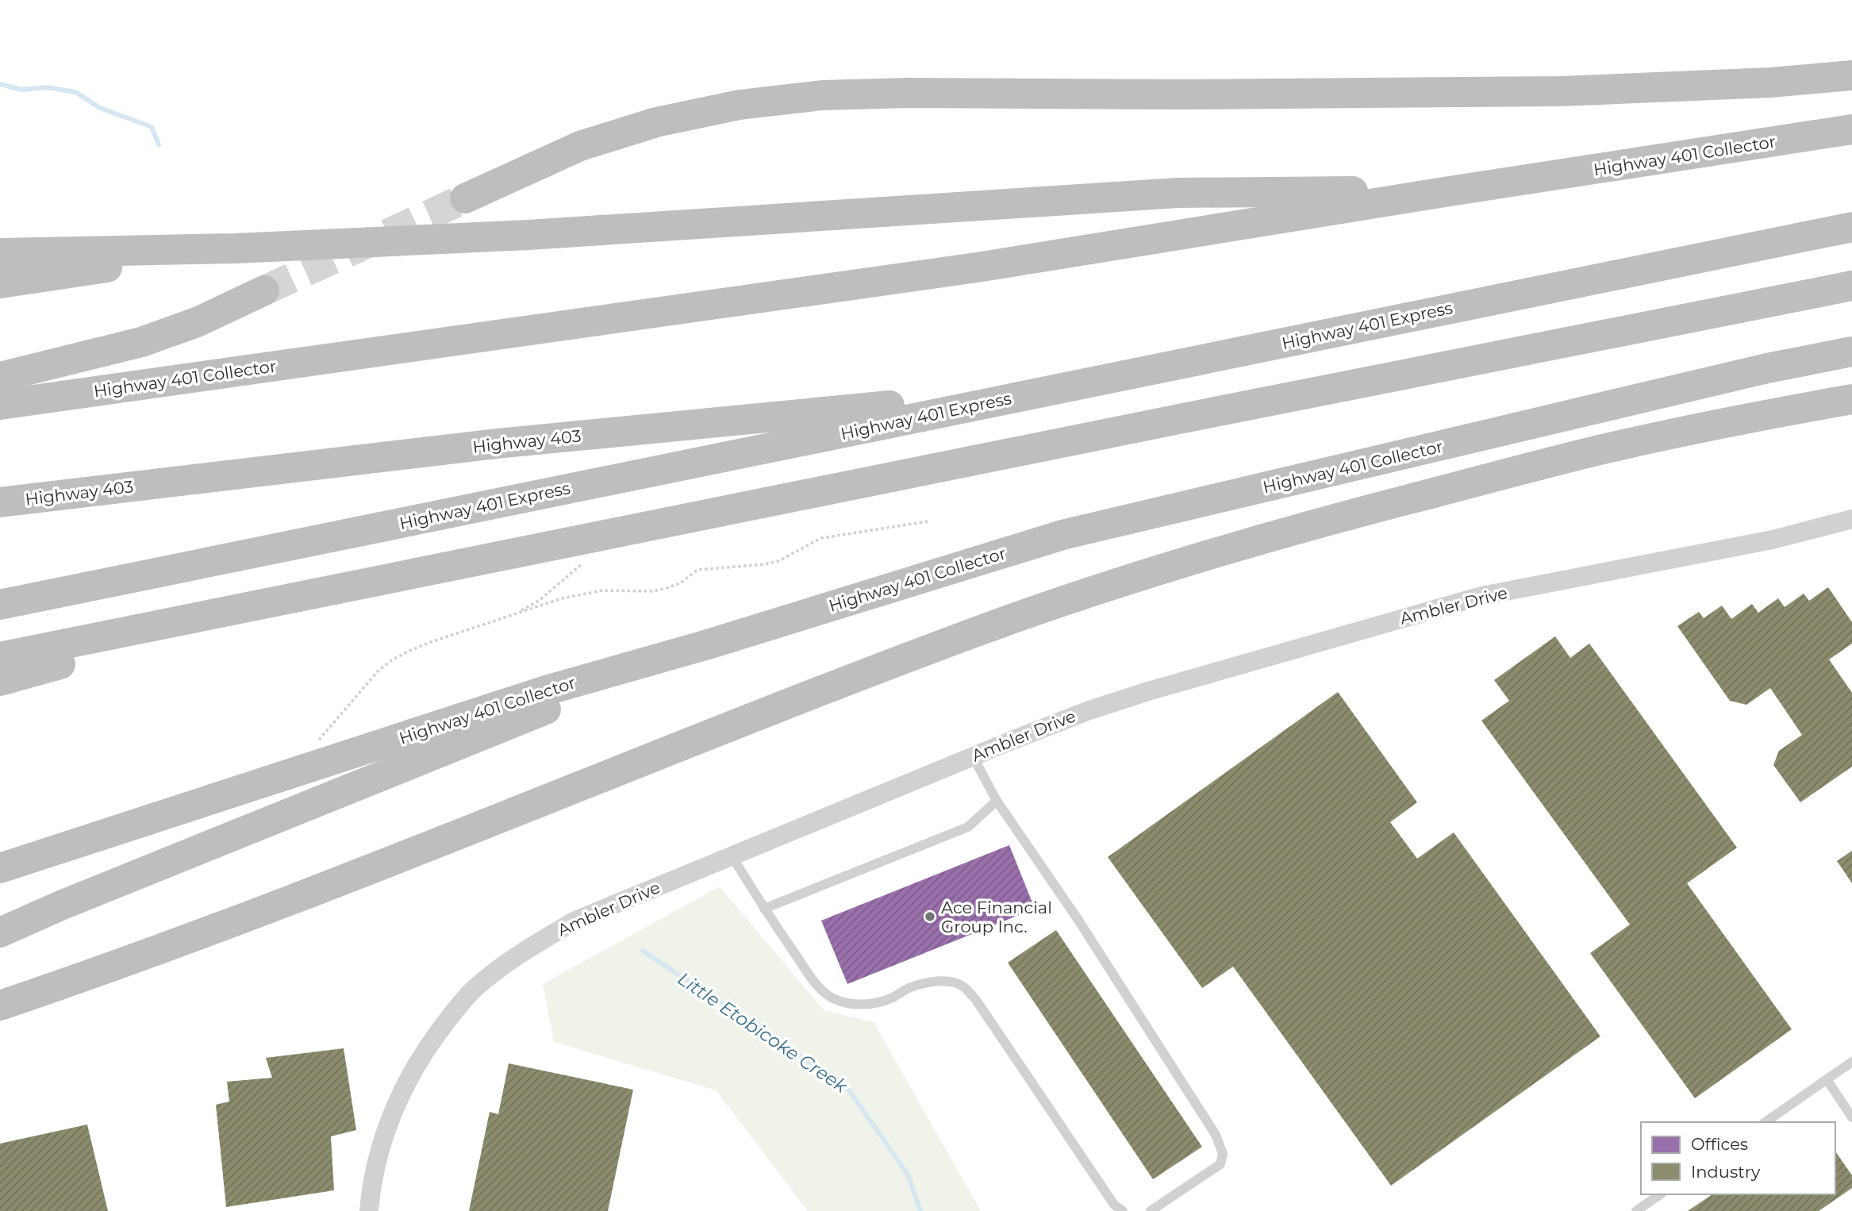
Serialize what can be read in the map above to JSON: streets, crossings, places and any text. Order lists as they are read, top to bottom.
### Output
{
  "streets": {
    "highway": ["Highway 401 Collector", "Highway 401 Express", "Highway 403"],
    "street": ["Ambler Drive"]
  },
  "crossings": [
    ["Highway 401 Express", "Highway 403"]
  ],
  "water": ["Little Etobicoke Creek"],
  "places": ["Ace Financial Group Inc."],
  "legend": ["Offices", "Industry"]
}
